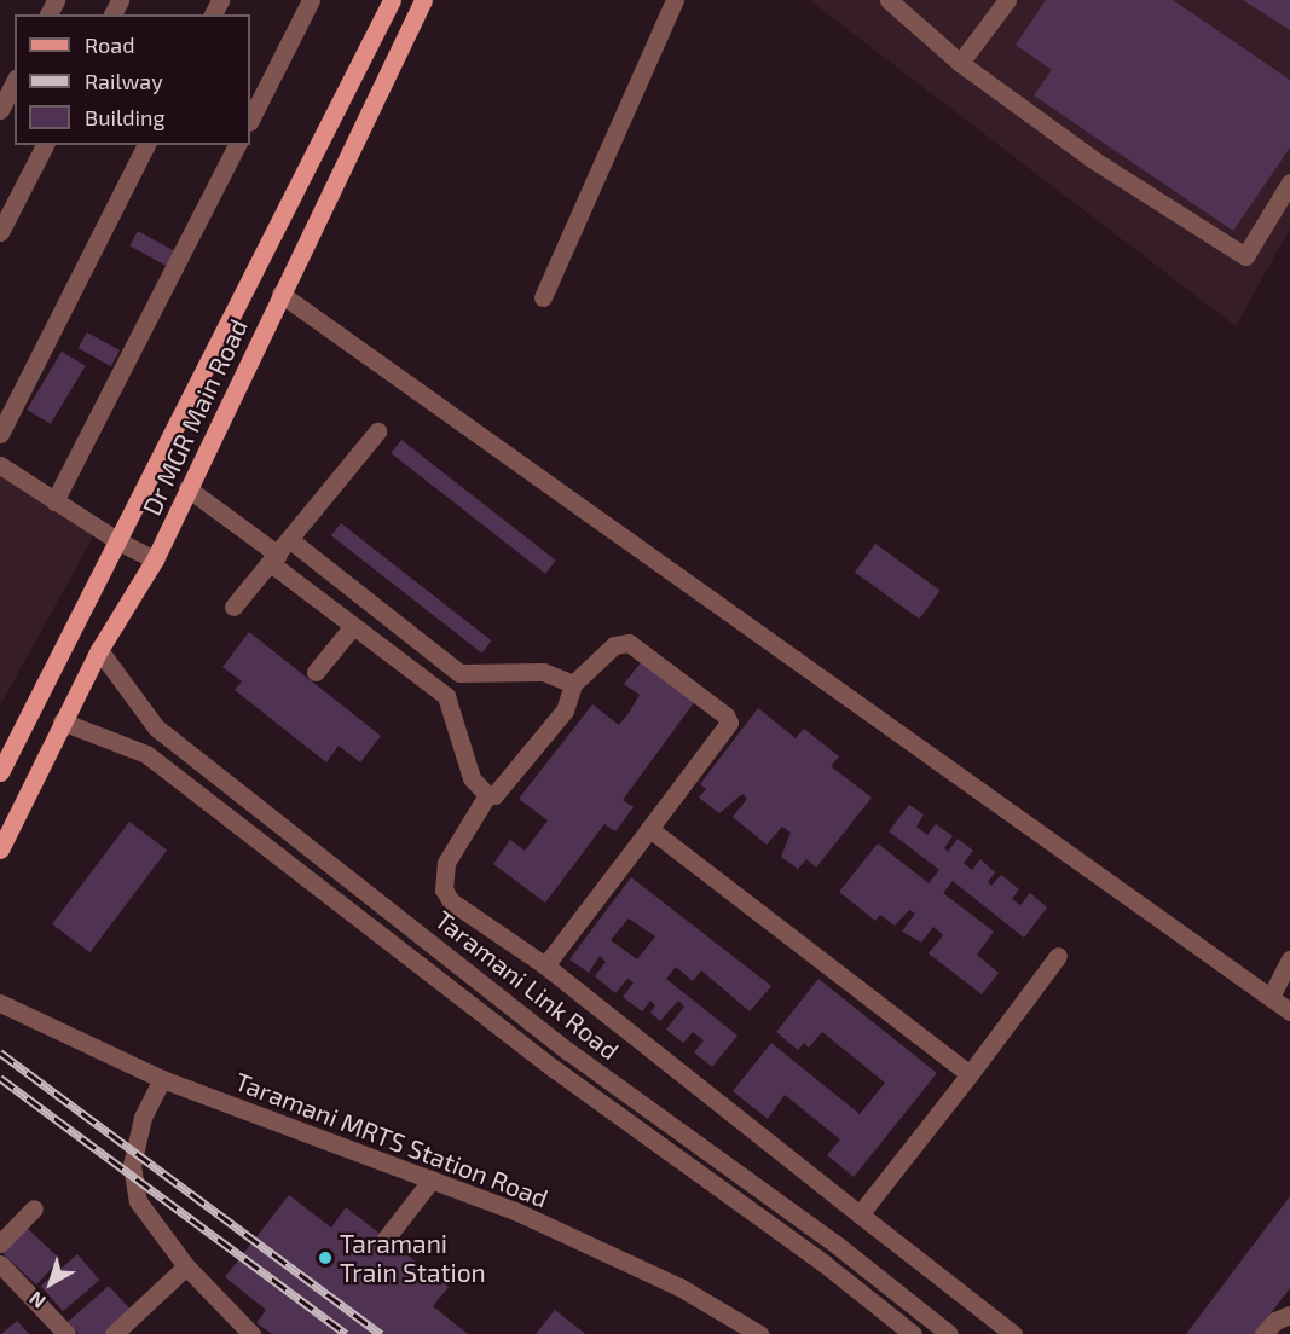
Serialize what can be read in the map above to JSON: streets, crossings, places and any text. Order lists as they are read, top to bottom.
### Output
{
  "streets": {
    "main road": ["Dr MGR Main Road"],
    "street": ["Taramani Link Road", "Taramani MRTS Station Road"]
  },
  "crossings": [
    ["Dr MGR Main Road", "Taramani Link Road"]
  ],
  "places": ["Taramani Train Station"],
  "legend": ["Road", "Railway", "Building"],
  "north": "bottom left"
}
